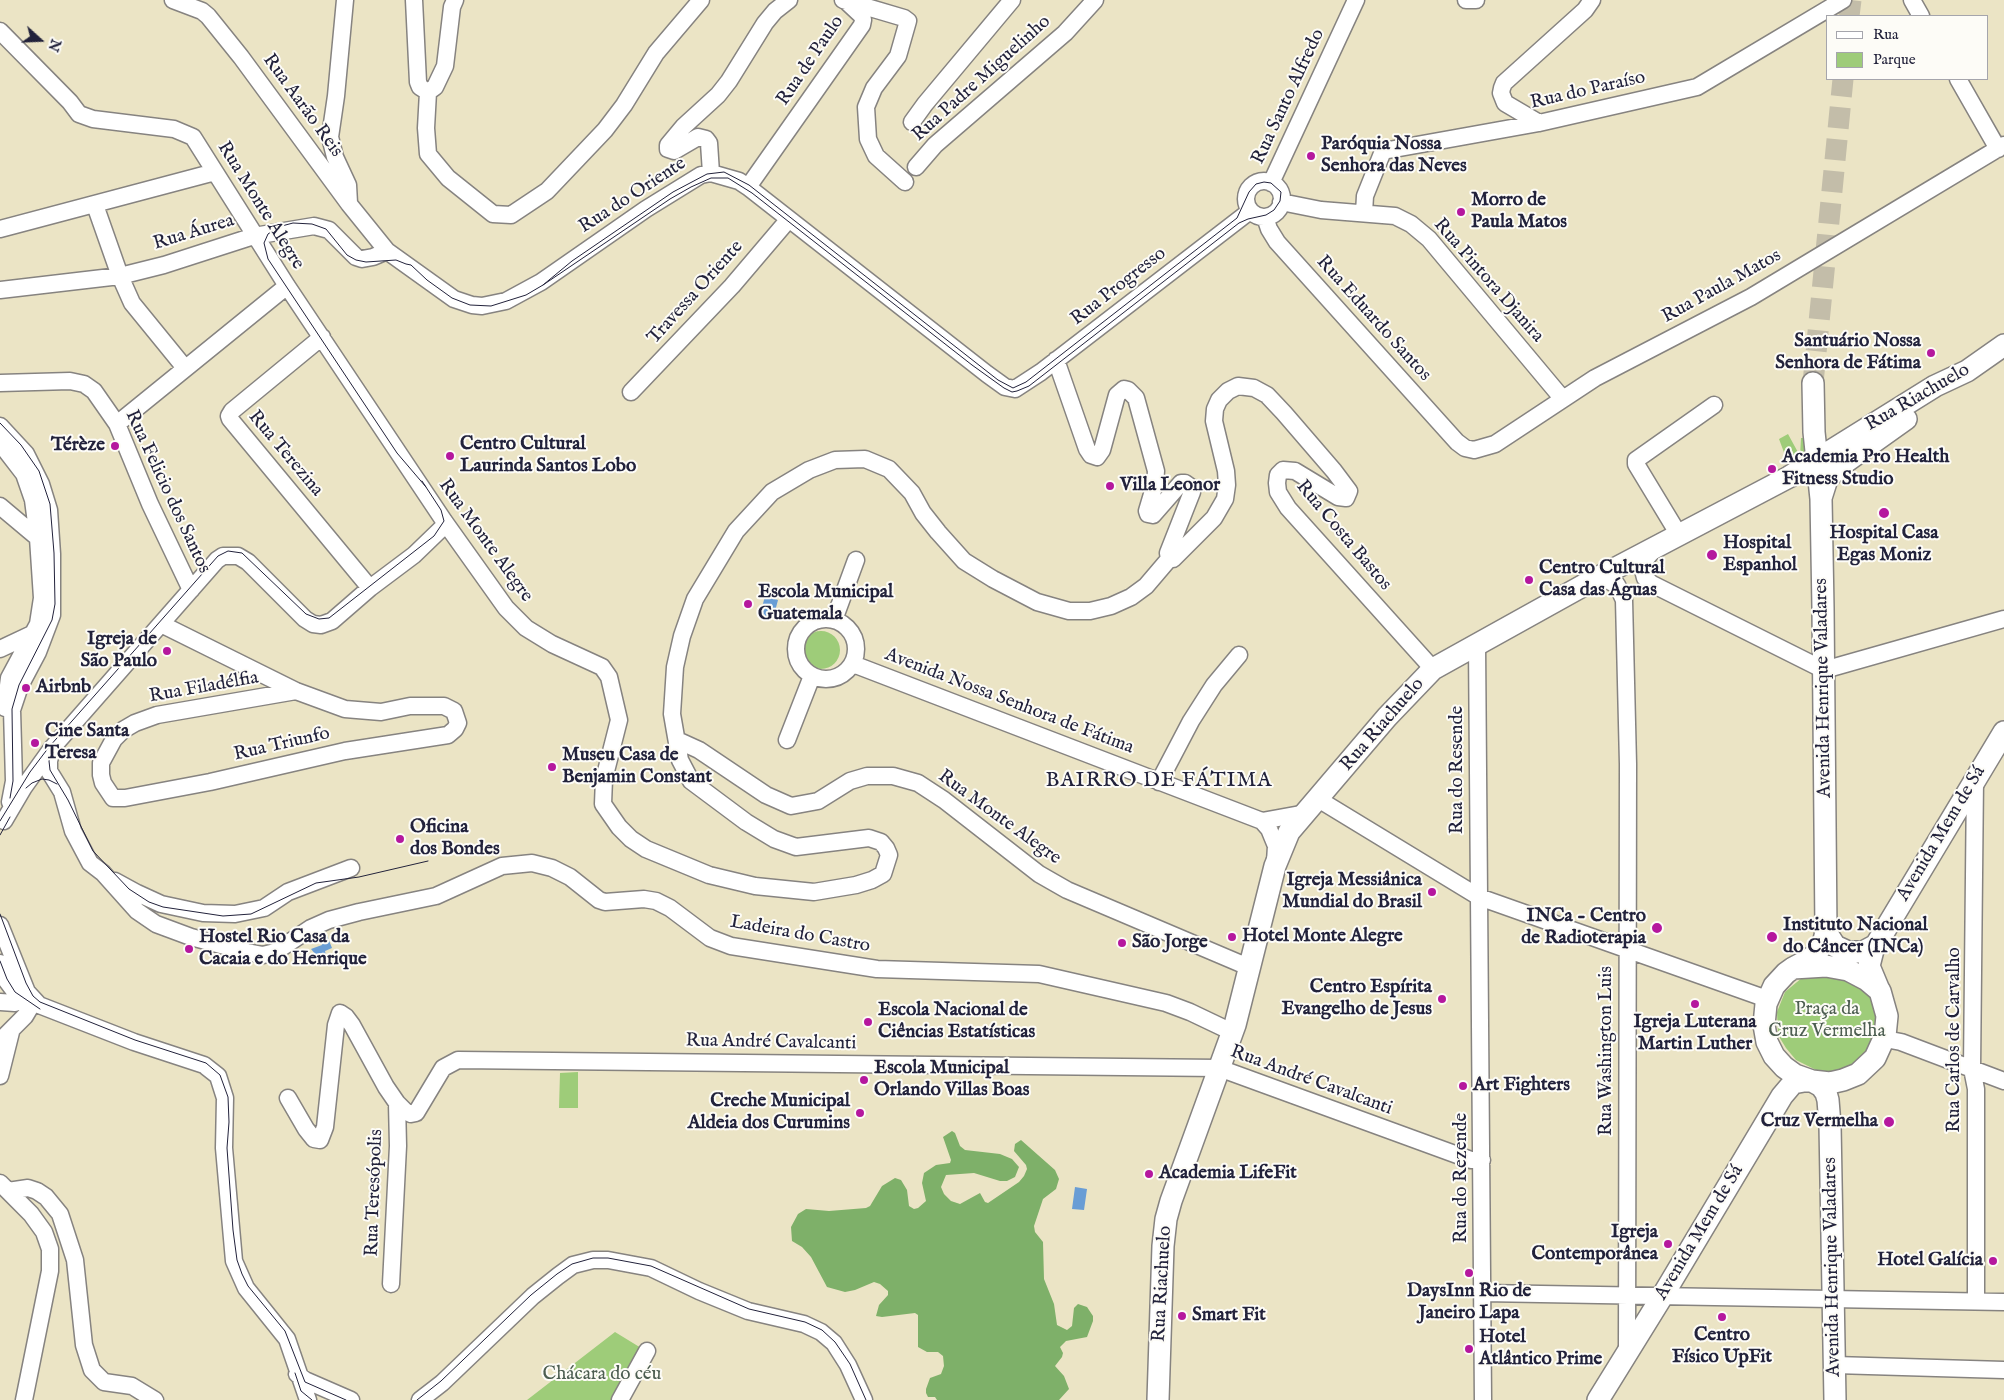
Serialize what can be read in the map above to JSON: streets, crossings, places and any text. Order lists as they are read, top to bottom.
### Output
{
  "streets": {
    "main road": ["Rua Riachuelo", "Avenida Henrique Valadares", "Avenida Mem de Sá"],
    "street": [
      "Rua de Paulo",
      "Rua Padre Miguelinho",
      "Rua do Paraíso",
      "Rua Santo Alfredo",
      "Rua Aarão Reis",
      "Rua do Oriente",
      "Rua Monte Alegre",
      "Rua Áurea",
      "Rua Pintora Djanira",
      "Rua Progresso",
      "Rua Paula Matos",
      "Travessa Oriente",
      "Rua Eduardo Santos",
      "Rua Terezina",
      "Rua Felicio dos Santos",
      "Rua Costa Bastos",
      "Rua Filadélfia",
      "Avenida Nossa Senhora de Fátima",
      "Rua Triunfo",
      "Rua do Resende",
      "Ladeira do Castro",
      "Rua Carlos de Carvalho",
      "Rua André Cavalcanti",
      "Rua Washington Luis",
      "Rua do Rezende",
      "Rua Teresópolis"
    ]
  },
  "crossings": [
    ["Rua de Paulo", "Rua do Oriente"],
    ["Rua do Paraíso", "Rua Pintora Djanira"],
    ["Rua Santo Alfredo", "Rua Pintora Djanira"],
    ["Rua Santo Alfredo", "Rua Progresso"],
    ["Rua Santo Alfredo", "Rua Eduardo Santos"],
    ["Rua Aarão Reis", "Rua do Oriente"],
    ["Rua Aarão Reis", "Rua Áurea"],
    ["Rua do Oriente", "Rua Áurea"],
    ["Rua do Oriente", "Rua Progresso"],
    ["Rua do Oriente", "Travessa Oriente"],
    ["Rua Monte Alegre", "Rua Áurea"],
    ["Rua Monte Alegre", "Rua Riachuelo"],
    ["Rua Monte Alegre", "Rua Terezina"],
    ["Rua Pintora Djanira", "Rua Progresso"],
    ["Rua Pintora Djanira", "Rua Paula Matos"],
    ["Rua Pintora Djanira", "Rua Eduardo Santos"],
    ["Rua Progresso", "Rua Eduardo Santos"],
    ["Rua Paula Matos", "Rua Eduardo Santos"],
    ["Rua Riachuelo", "Rua Costa Bastos"],
    ["Rua Riachuelo", "Avenida Henrique Valadares"],
    ["Rua Riachuelo", "Rua do Resende"],
    ["Rua Riachuelo", "Ladeira do Castro"],
    ["Rua Riachuelo", "Rua André Cavalcanti"],
    ["Rua Filadélfia", "Rua Triunfo"],
    ["Avenida Henrique Valadares", "Avenida Mem de Sá"],
    ["Rua do Resende", "Rua do Rezende"],
    ["Avenida Mem de Sá", "Rua Carlos de Carvalho"],
    ["Avenida Mem de Sá", "Rua Washington Luis"],
    ["Rua André Cavalcanti", "Rua do Rezende"],
    ["Rua André Cavalcanti", "Rua Teresópolis"]
  ],
  "districts": ["BAIRRO DE FÁTIMA"],
  "parks": ["Praça da Cruz Vermelha", "Chácara do céu"],
  "places": [
    "Paróquia Nossa Senhora das Neves",
    "Morro de Paula Matos",
    "Santuário Nossa Senhora de Fátima",
    "Térèze",
    "Centro Cultural Laurinda Santos Lobo",
    "Academia Pro Health Fitness Studio",
    "Villa Leonor",
    "Hospital Casa Egas Moniz",
    "Hospital Espanhol",
    "Centro Cultural Casa das Águas",
    "Escola Municipal Guatemala",
    "Igreja de São Paulo",
    "Airbnb",
    "Cine Santa Teresa",
    "Museu Casa de Benjamin Constant",
    "Oficina dos Bondes",
    "Igreja Messiânica Mundial do Brasil",
    "INCa - Centro de Radioterapia",
    "Hotel Monte Alegre",
    "Instituto Nacional do Câncer (INCa)",
    "São Jorge",
    "Hostel Rio Casa da Cacaia e do Henrique",
    "Centro Espírita Evangelho de Jesus",
    "Igreja Luterana Martin Luther",
    "Escola Nacional de Ciências Estatísticas",
    "Escola Municipal Orlando Villas Boas",
    "Art Fighters",
    "Creche Municipal Aldeia dos Curumins",
    "Cruz Vermelha",
    "Academia LifeFit",
    "Igreja Contemporânea",
    "Hotel Galícia",
    "DaysInn Rio de Janeiro Lapa",
    "Smart Fit",
    "Centro Físico UpFit",
    "Hotel Atlântico Prime"
  ],
  "legend": ["Rua", "Parque"],
  "north": "right"
}
